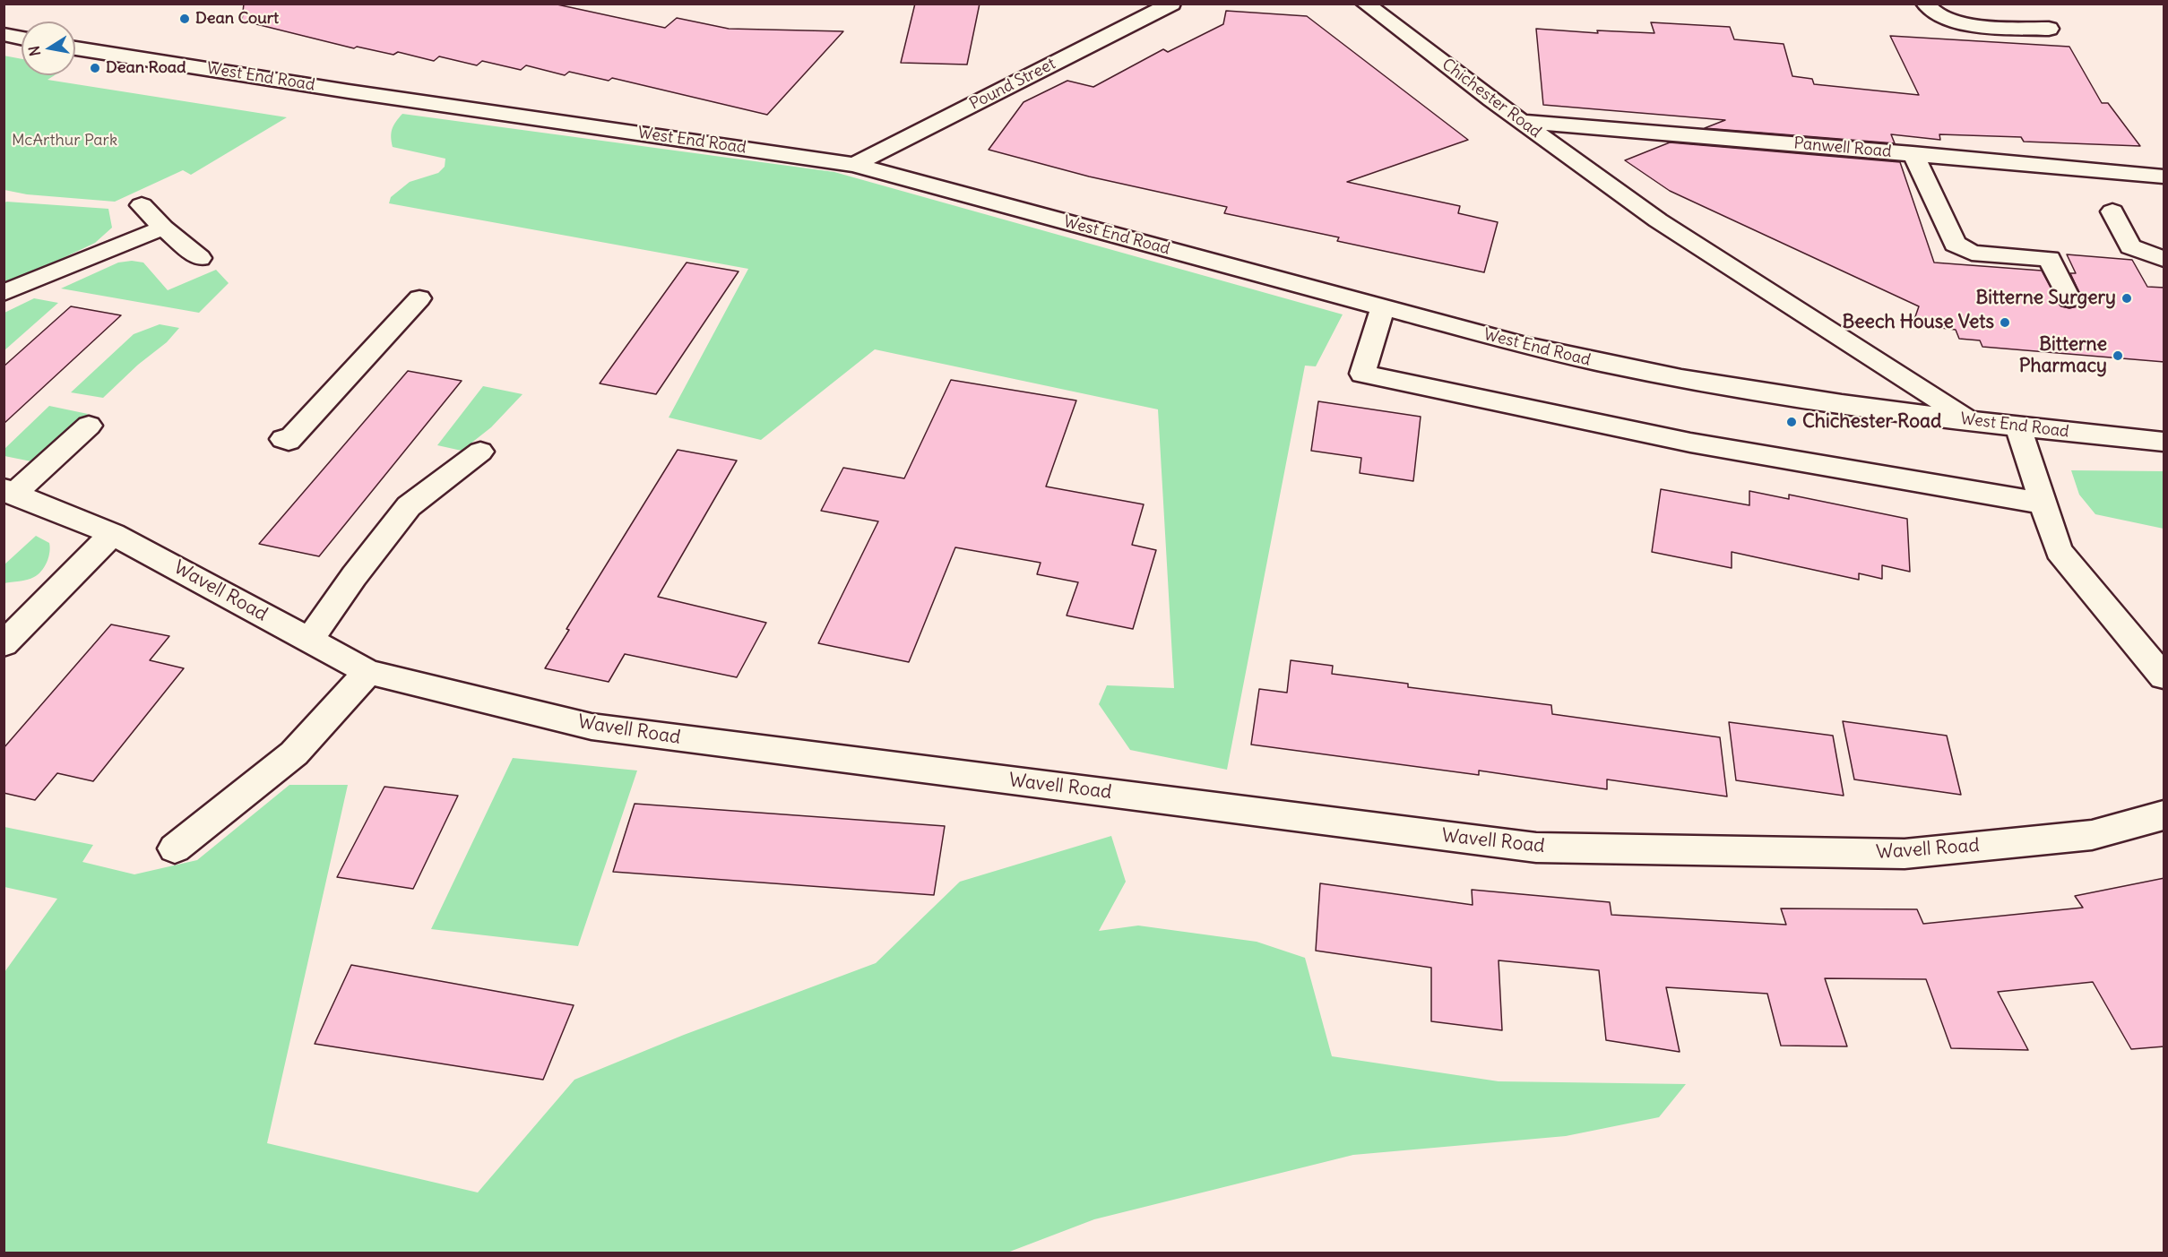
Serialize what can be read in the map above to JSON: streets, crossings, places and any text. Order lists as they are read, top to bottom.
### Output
{
  "streets": {
    "street": [
      "West End Road",
      "Pound Street",
      "Chichester Road",
      "Panwell Road",
      "Wavell Road"
    ]
  },
  "crossings": [
    ["West End Road", "Pound Street"],
    ["West End Road", "Chichester Road"],
    ["Chichester Road", "Panwell Road"]
  ],
  "parks": ["McArthur Park"],
  "places": [
    "Dean Court",
    "Dean Road",
    "Bitterne Surgery",
    "Beech House Vets",
    "Bitterne Pharmacy",
    "Chichester Road"
  ],
  "north": "left"
}
